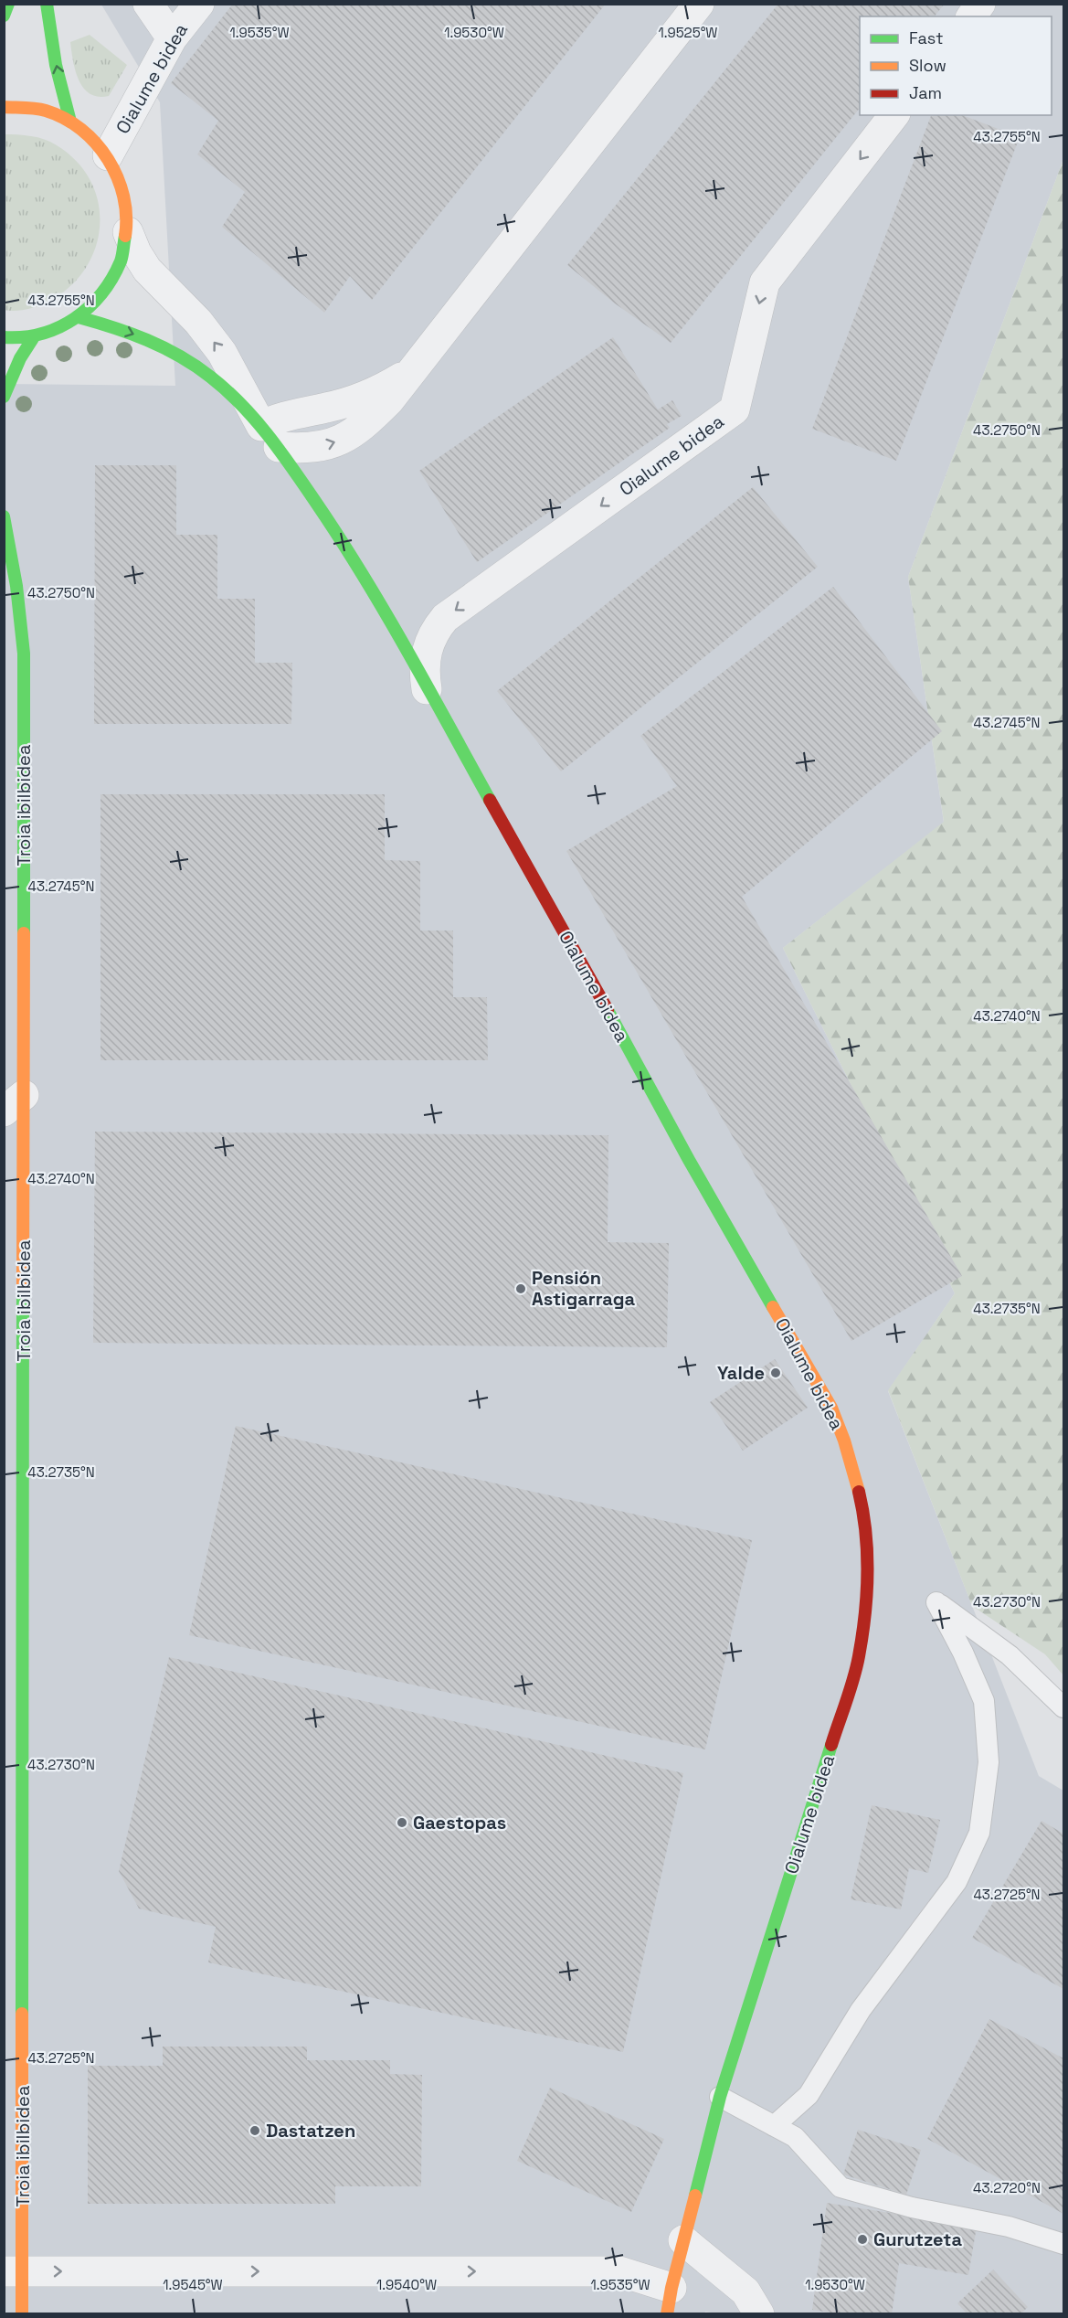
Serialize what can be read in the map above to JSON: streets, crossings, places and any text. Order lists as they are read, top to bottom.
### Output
{
  "streets": {
    "street": ["Oialume bidea", "Troia ibilbidea"]
  },
  "places": [
    "Pensión Astigarraga",
    "Yalde",
    "Gaestopas",
    "Dastatzen",
    "Gurutzeta"
  ],
  "legend": ["Fast", "Slow", "Jam"],
  "coordinates": [
    "1.9535°W",
    "1.9530°W",
    "1.9525°W",
    "43.2755°N",
    "43.2750°N",
    "43.2745°N",
    "43.2740°N",
    "43.2735°N",
    "43.2730°N",
    "43.2725°N",
    "43.2720°N",
    "1.9545°W",
    "1.9540°W"
  ]
}
